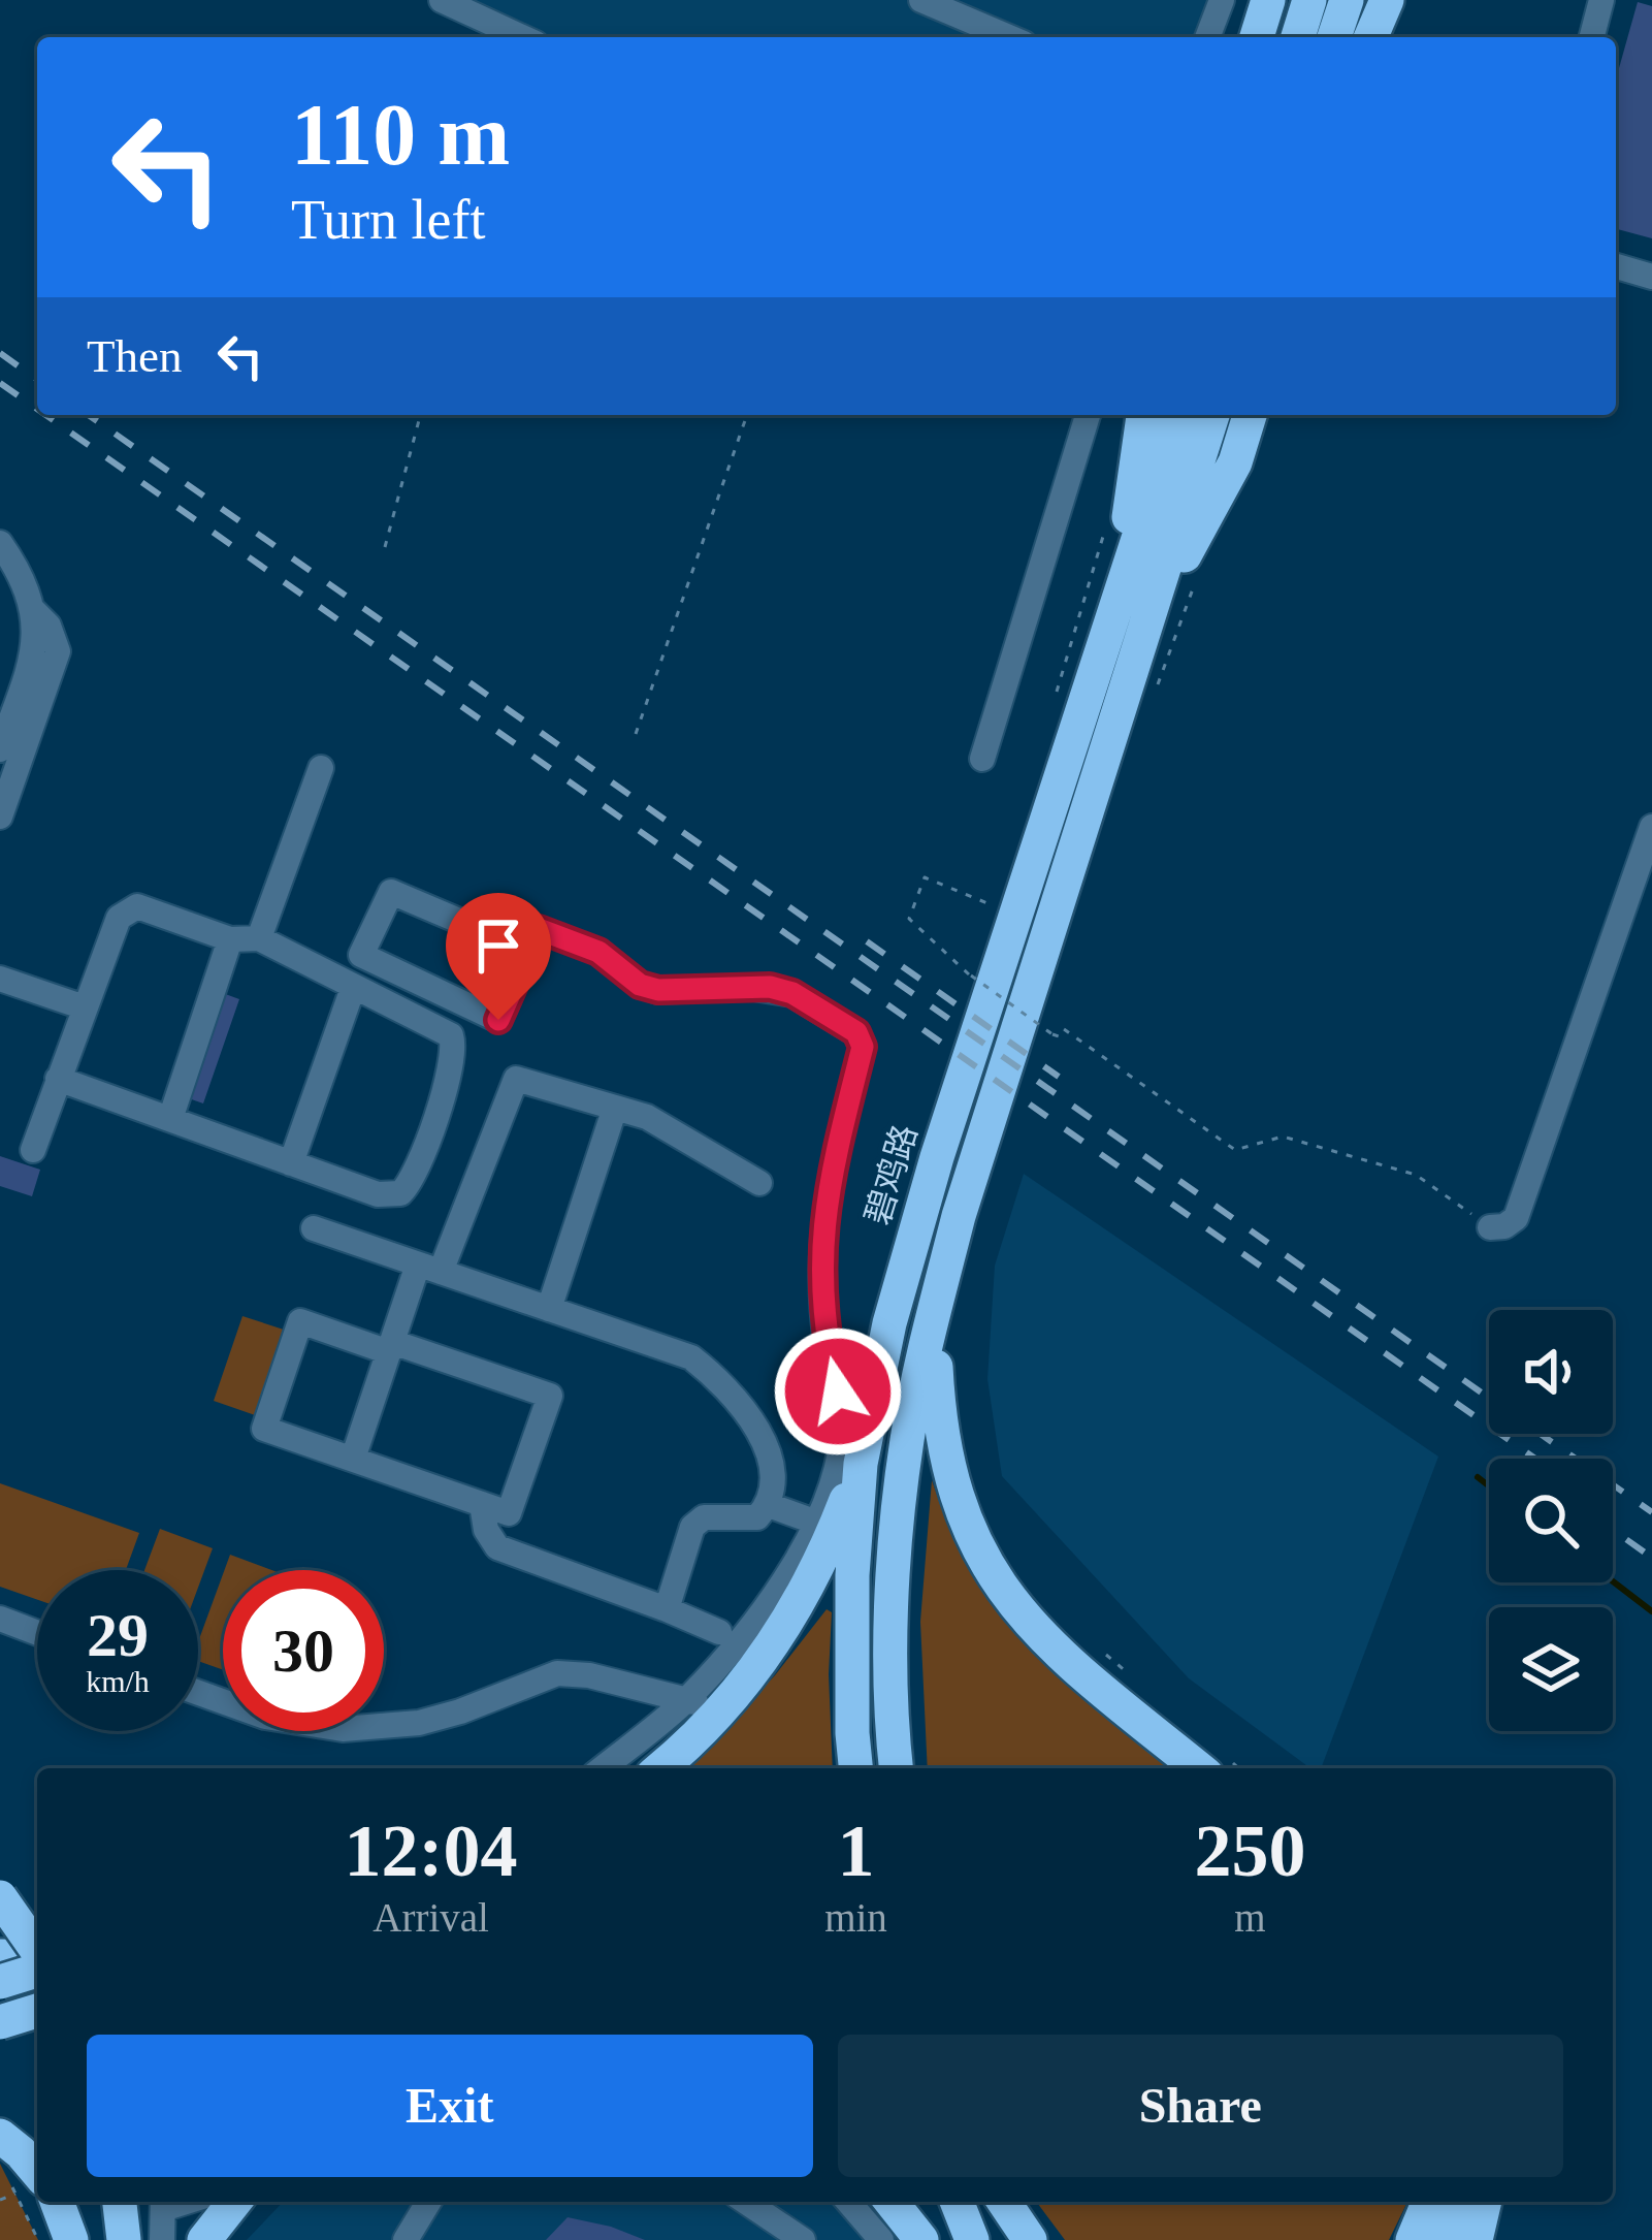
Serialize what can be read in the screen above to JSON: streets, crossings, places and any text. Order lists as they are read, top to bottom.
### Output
{
  "streets": {
    "highway": ["碧鸡路"]
  },
  "page": {
    "turn": ["110 m", "Turn left"],
    "then": "Then",
    "speed": "29 km/h",
    "limit": "30",
    "eta": [
      "12:04",
      "Arrival",
      "1",
      "min",
      "250",
      "m"
    ],
    "buttons": ["Exit", "Share"]
  }
}
